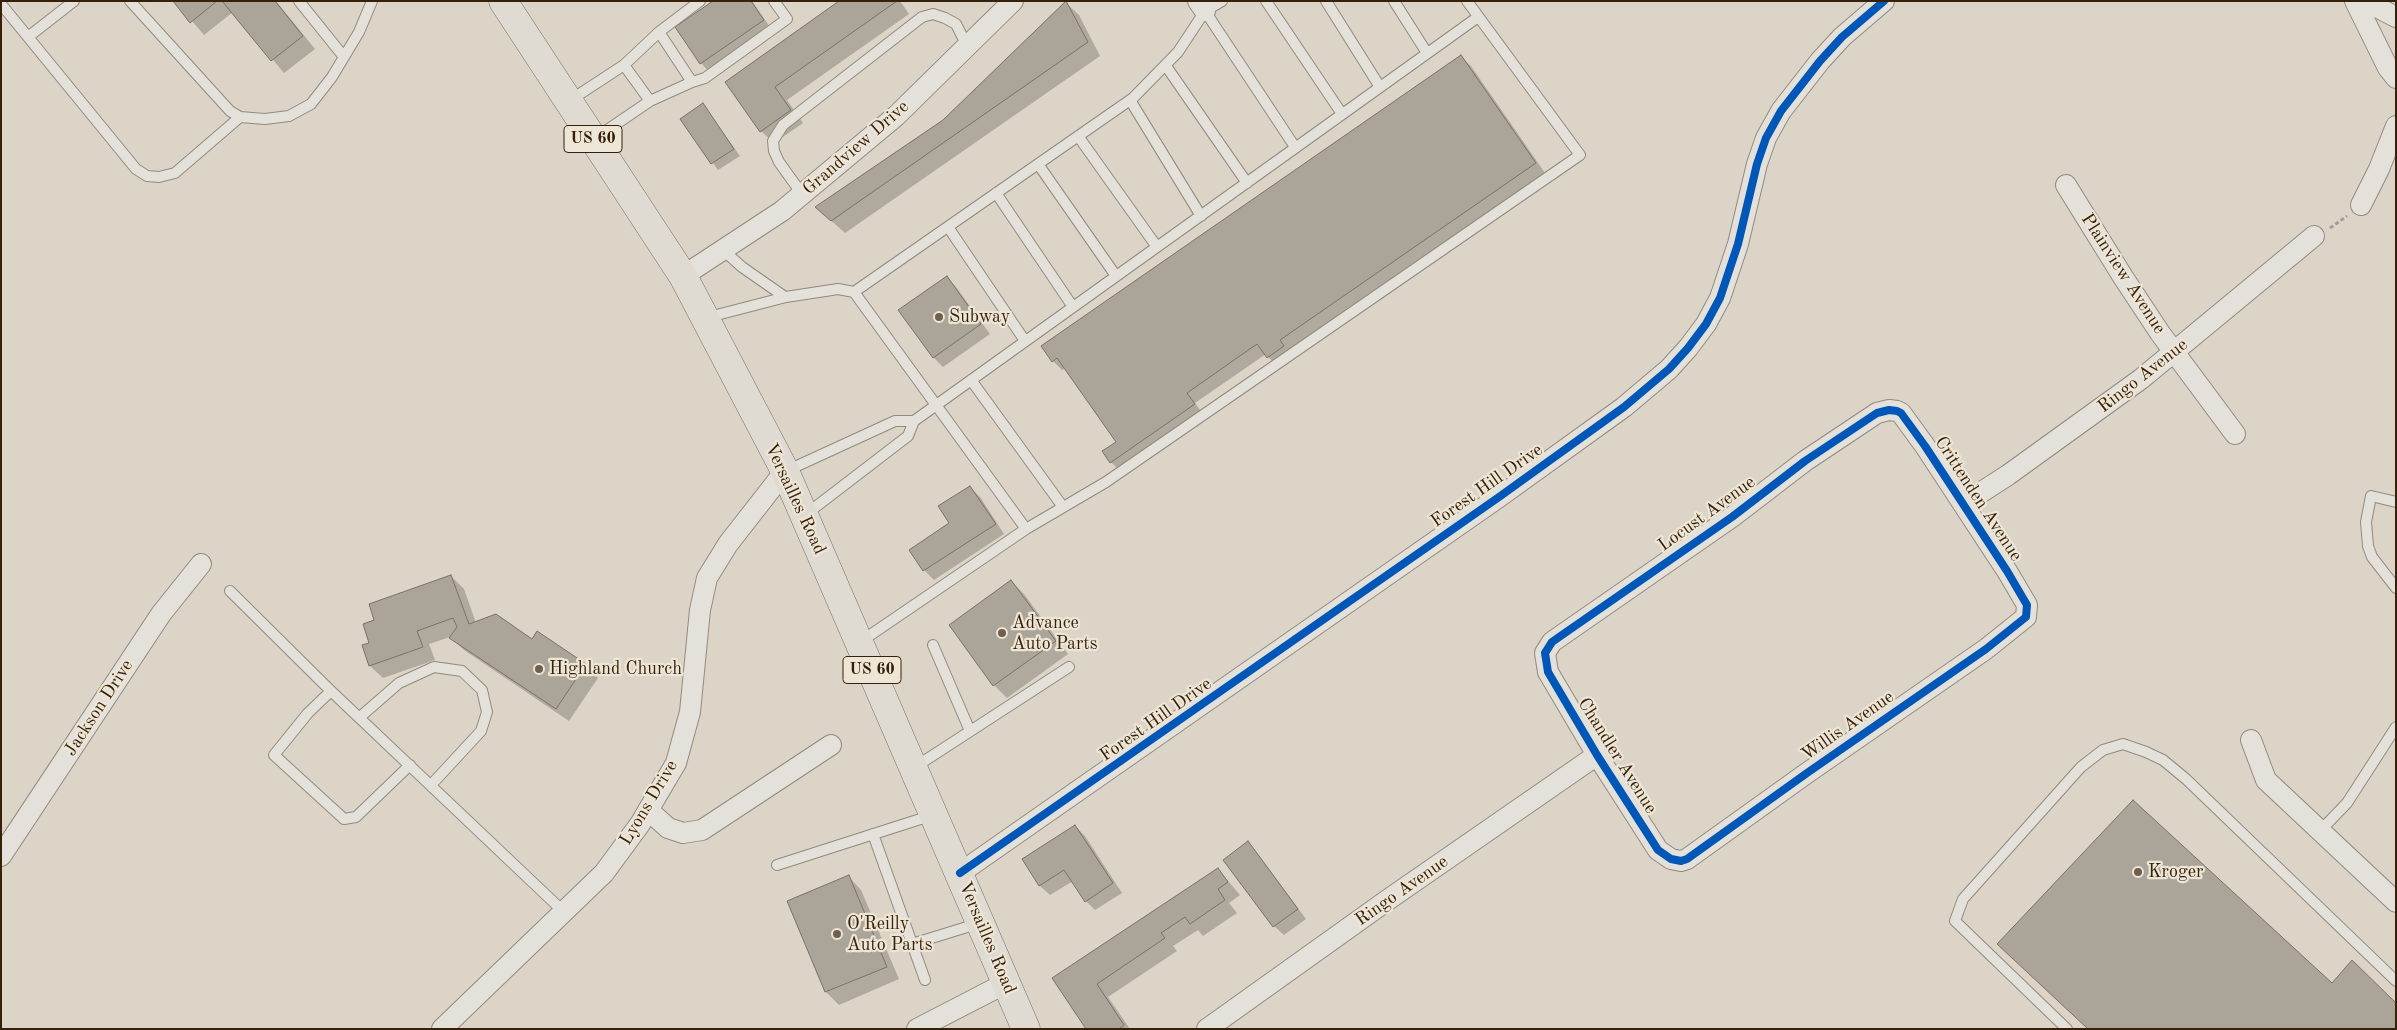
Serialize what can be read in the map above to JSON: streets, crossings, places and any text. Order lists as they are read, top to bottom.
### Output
{
  "streets": {
    "highway": ["US 60", "Versailles Road"],
    "street": [
      "Grandview Drive",
      "Plainview Avenue",
      "Ringo Avenue",
      "Forest Hill Drive",
      "Crittenden Avenue",
      "Locust Avenue",
      "Jackson Drive",
      "Willis Avenue",
      "Chandler Avenue",
      "Lyons Drive"
    ]
  },
  "crossings": [
    ["Grandview Drive", "Versailles Road"],
    ["Plainview Avenue", "Ringo Avenue"],
    ["Ringo Avenue", "Crittenden Avenue"],
    ["Ringo Avenue", "Chandler Avenue"],
    ["Forest Hill Drive", "Versailles Road"],
    ["Versailles Road", "Lyons Drive"],
    ["Crittenden Avenue", "Locust Avenue"],
    ["Crittenden Avenue", "Willis Avenue"],
    ["Locust Avenue", "Chandler Avenue"],
    ["Willis Avenue", "Chandler Avenue"]
  ],
  "places": [
    "Subway",
    "Advance Auto Parts",
    "Highland Church",
    "Kroger",
    "O'Reilly Auto Parts"
  ]
}
